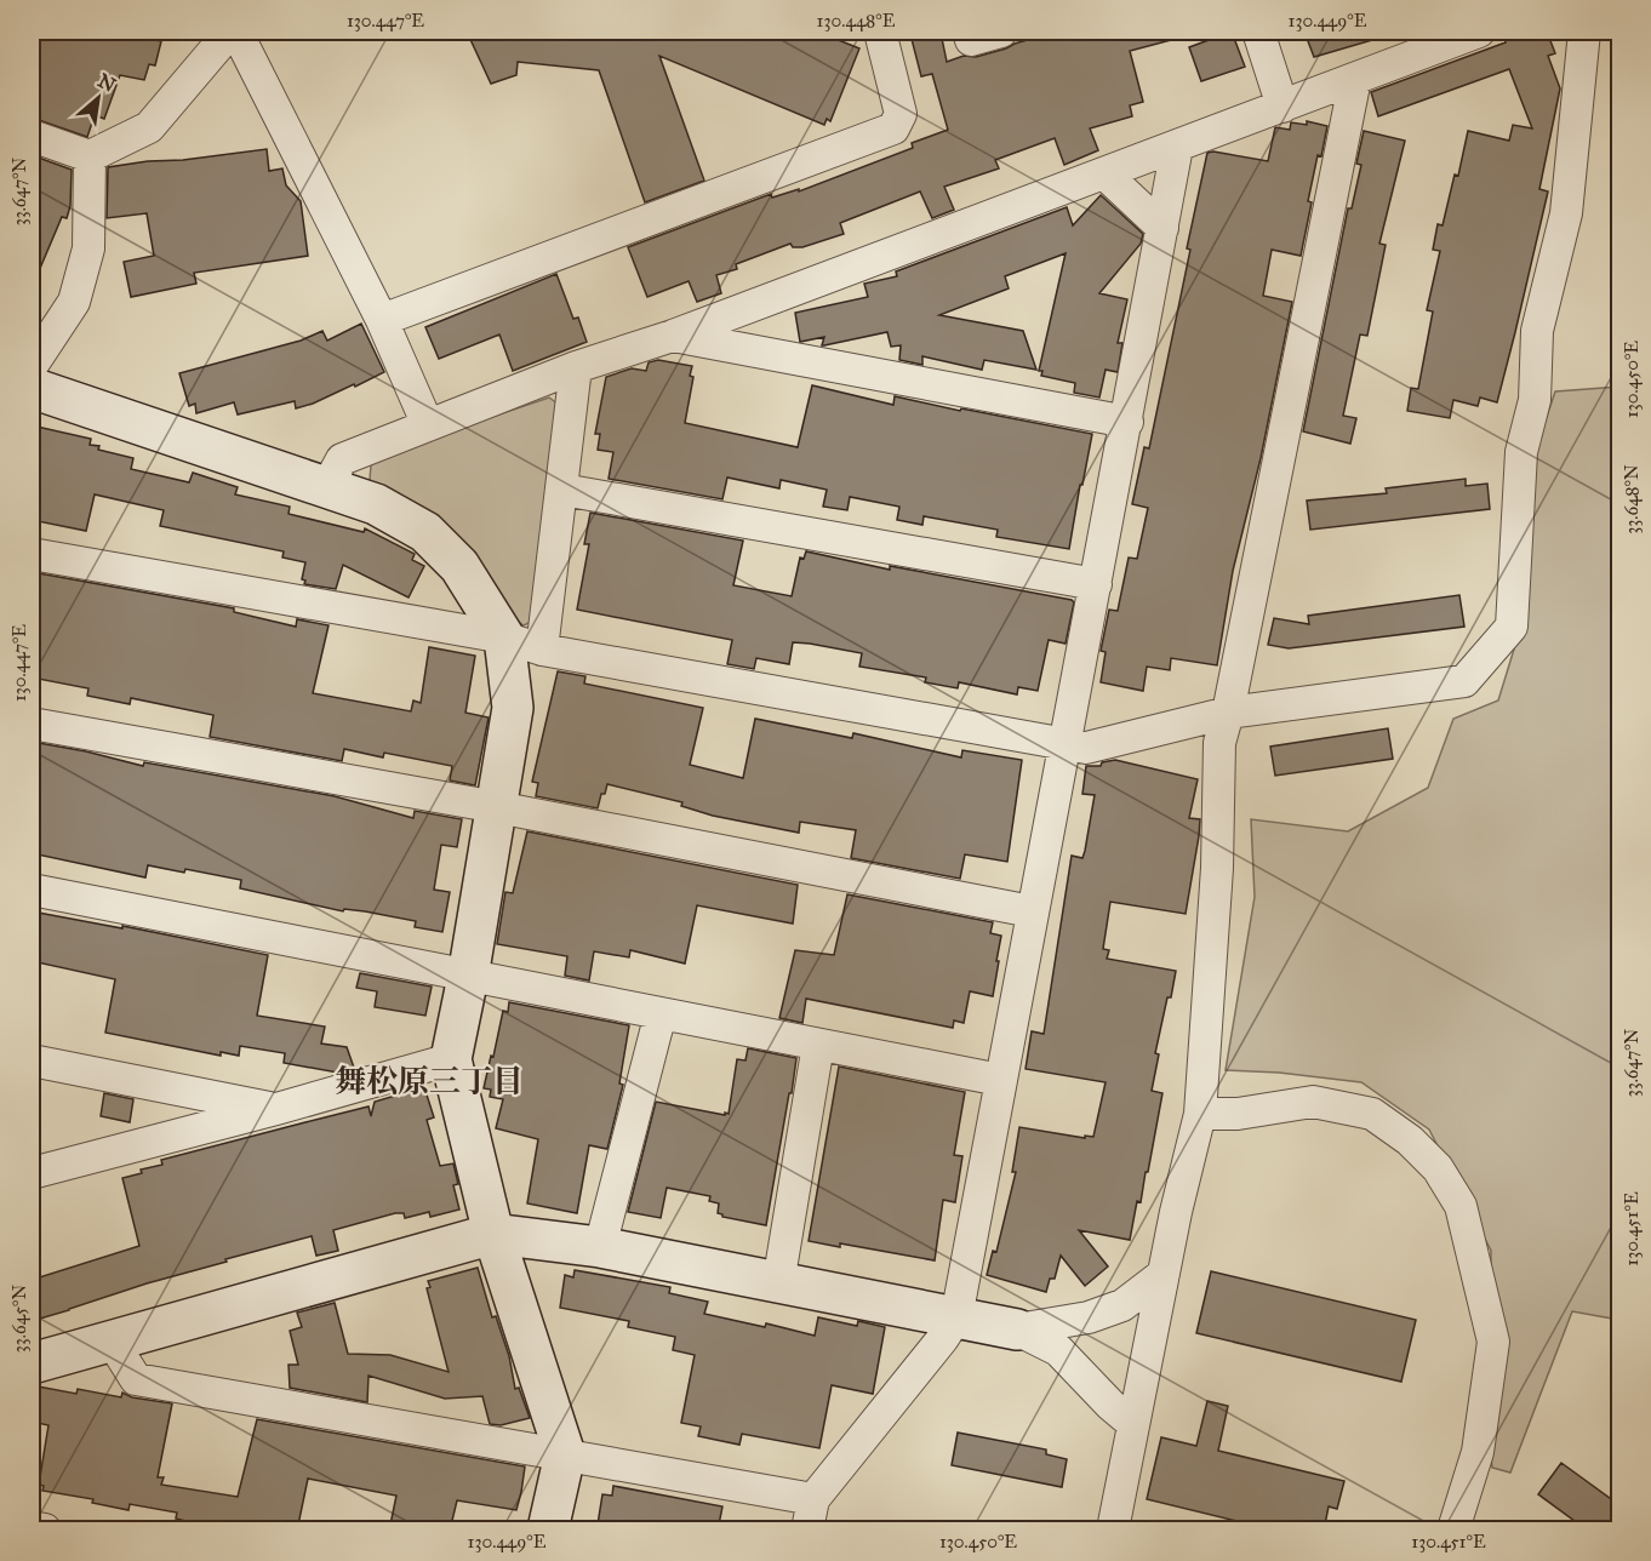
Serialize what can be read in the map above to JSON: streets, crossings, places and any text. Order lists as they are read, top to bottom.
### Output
{
  "districts": ["舞松原三丁目"],
  "north": "top right",
  "coordinates": [
    "130.447°E",
    "130.448°E",
    "130.449°E",
    "33.647°N",
    "130.450°E",
    "33.648°N",
    "130.451°E",
    "33.645°N"
  ]
}
